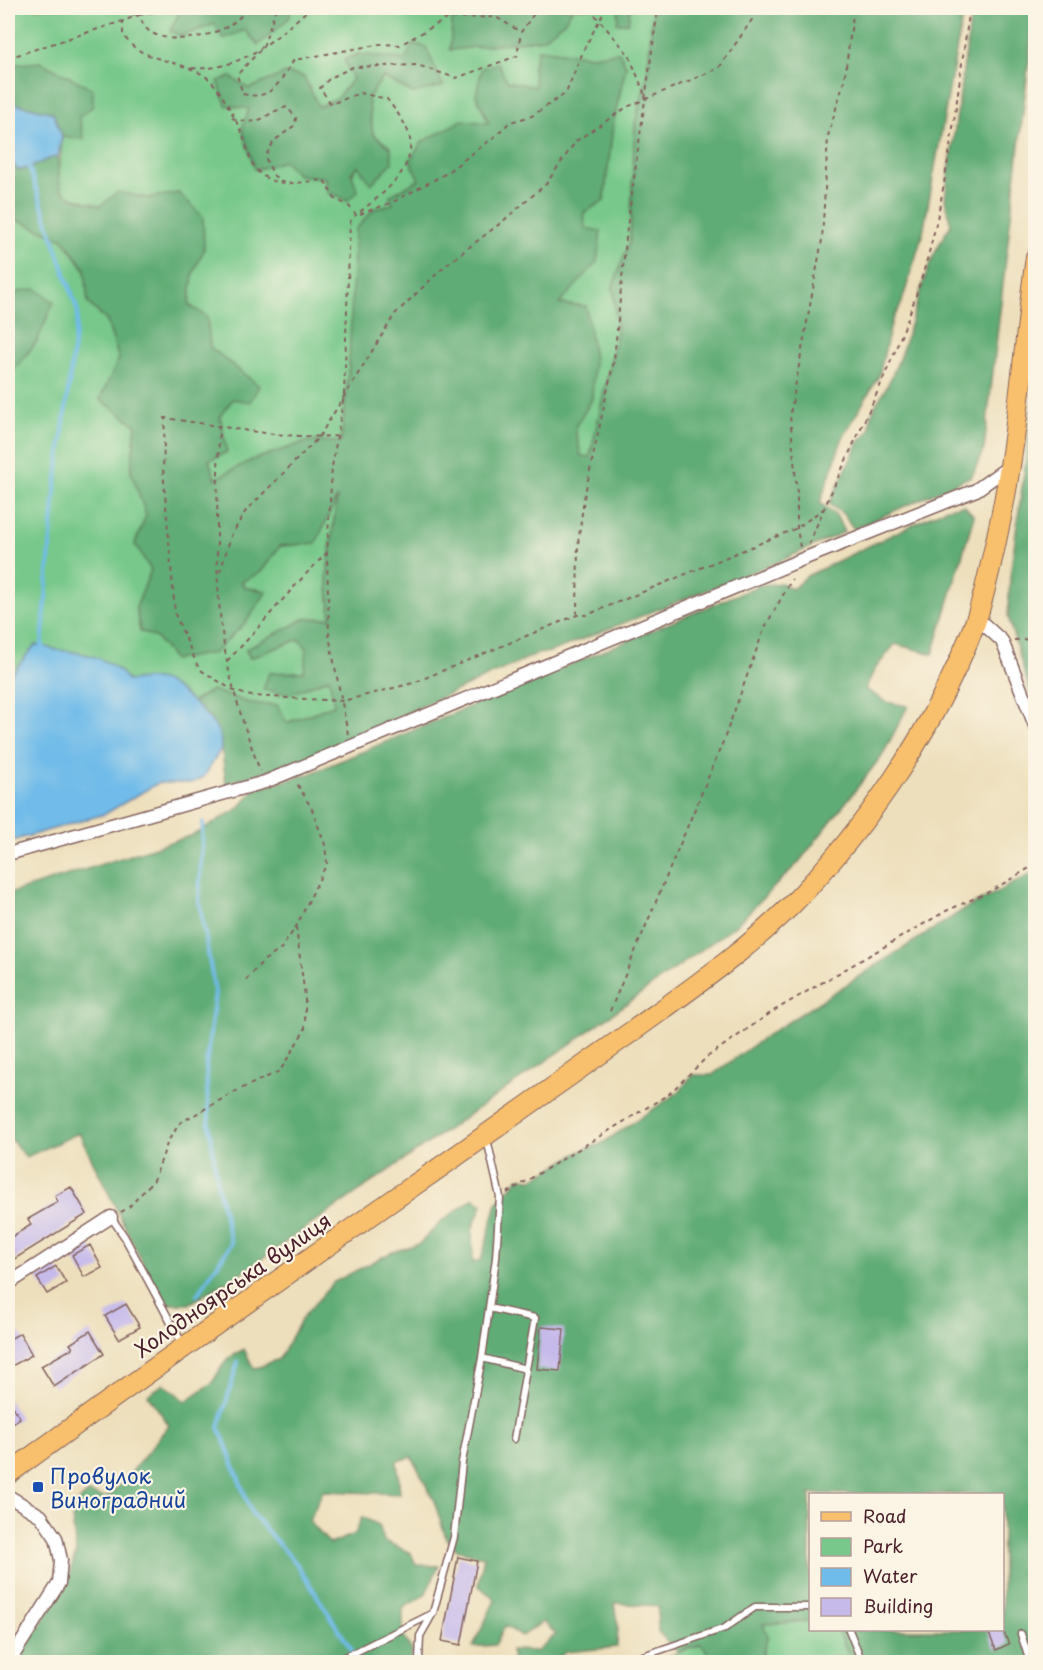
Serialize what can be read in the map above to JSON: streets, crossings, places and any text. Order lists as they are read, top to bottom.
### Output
{
  "streets": {
    "main road": ["Холодноярська вулиця"]
  },
  "places": {
    "transit": ["Провулок Виноградний"]
  },
  "legend": [
    "Road",
    "Park",
    "Water",
    "Building"
  ]
}
